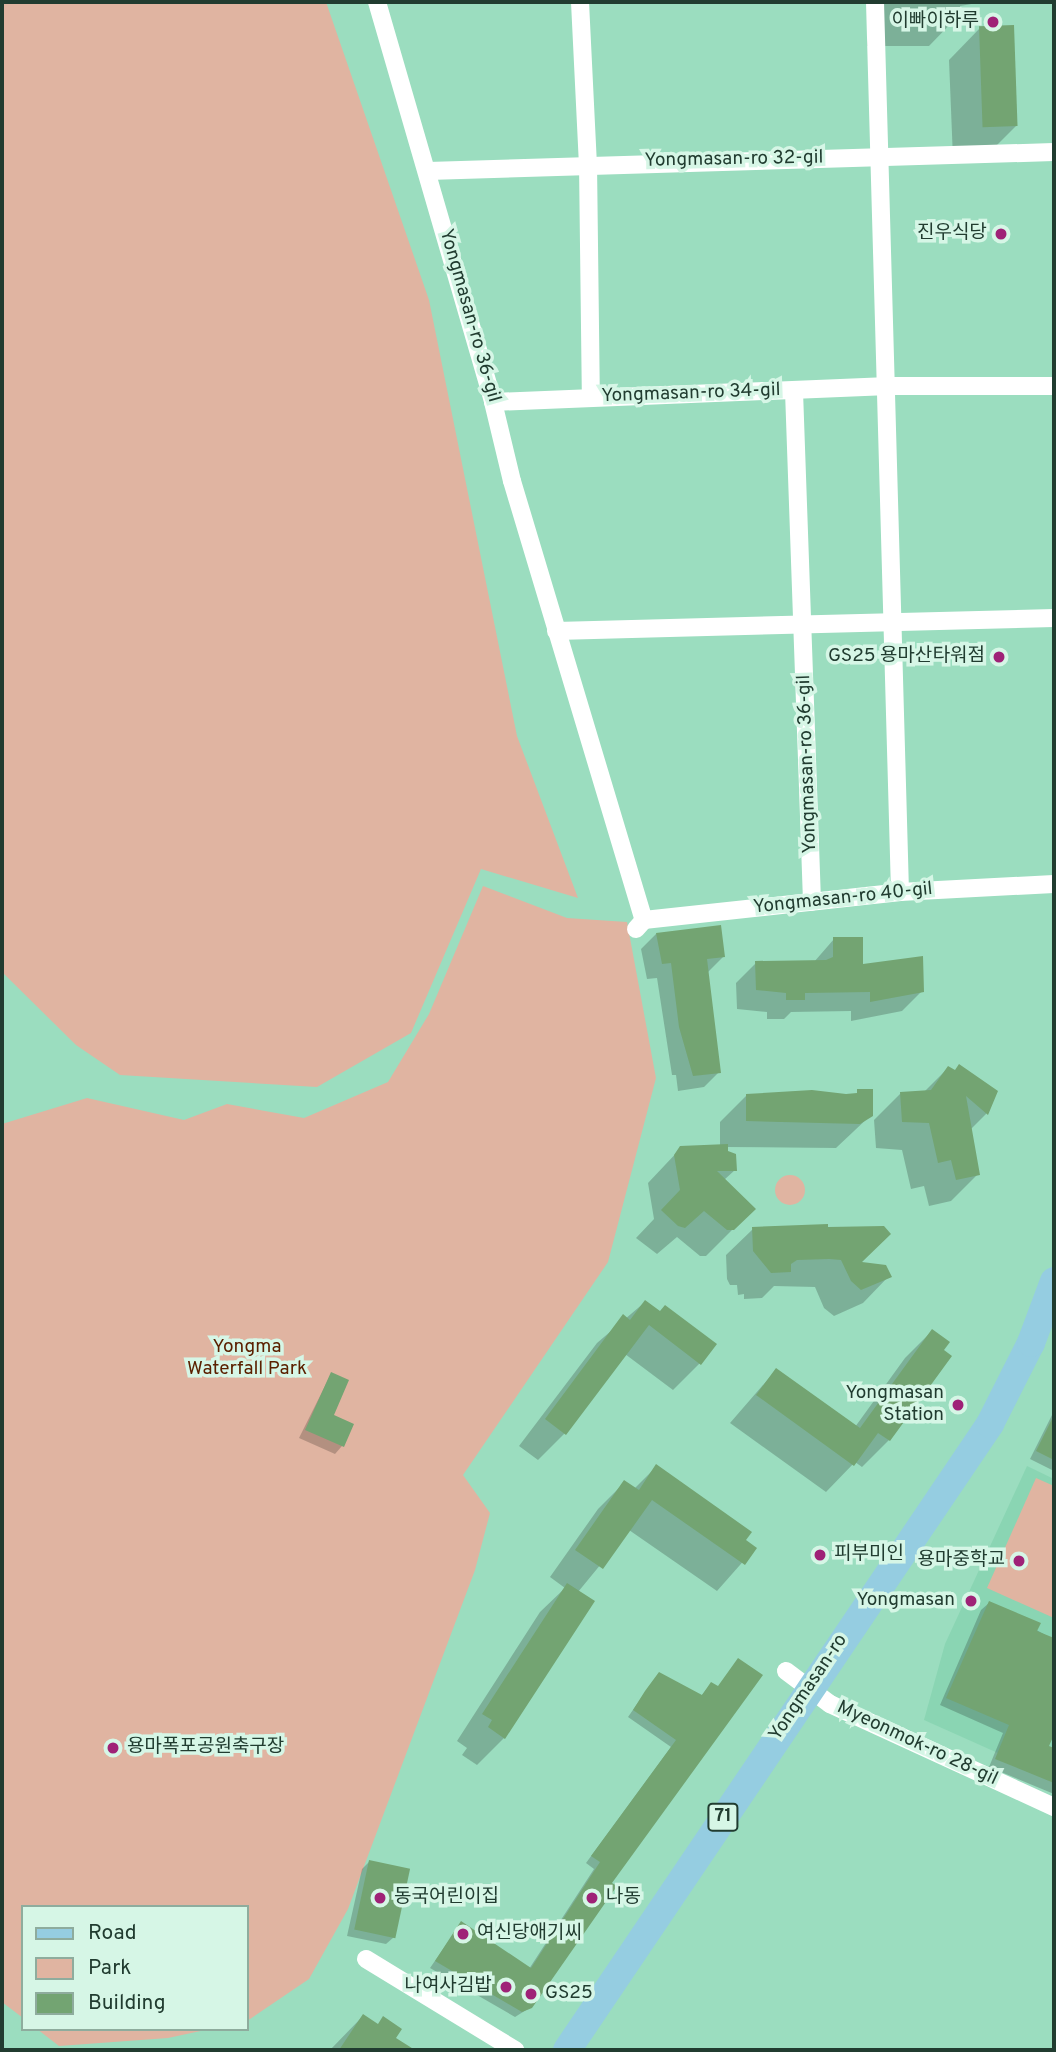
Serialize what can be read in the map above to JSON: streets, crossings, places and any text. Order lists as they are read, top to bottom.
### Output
{
  "streets": {
    "main road": ["Yongmasan-ro", "71"],
    "street": [
      "Yongmasan-ro 32-gil",
      "Yongmasan-ro 36-gil",
      "Yongmasan-ro 34-gil",
      "Yongmasan-ro 40-gil",
      "Myeonmok-ro 28-gil"
    ]
  },
  "crossings": [
    ["Yongmasan-ro 32-gil", "Yongmasan-ro 36-gil"],
    ["Yongmasan-ro 36-gil", "Yongmasan-ro 34-gil"],
    ["Yongmasan-ro 36-gil", "Yongmasan-ro 40-gil"]
  ],
  "parks": ["Yongma Waterfall Park"],
  "places": [
    "이빠이하루",
    "진우식당",
    "GS25 용마산타워점",
    "Yongmasan Station",
    "피부미인",
    "용마중학교",
    "Yongmasan",
    "용마폭포공원축구장",
    "동국어린이집",
    "나동",
    "여신당애기씨",
    "나여사김밥",
    "GS25"
  ],
  "legend": ["Road", "Park", "Building"]
}
